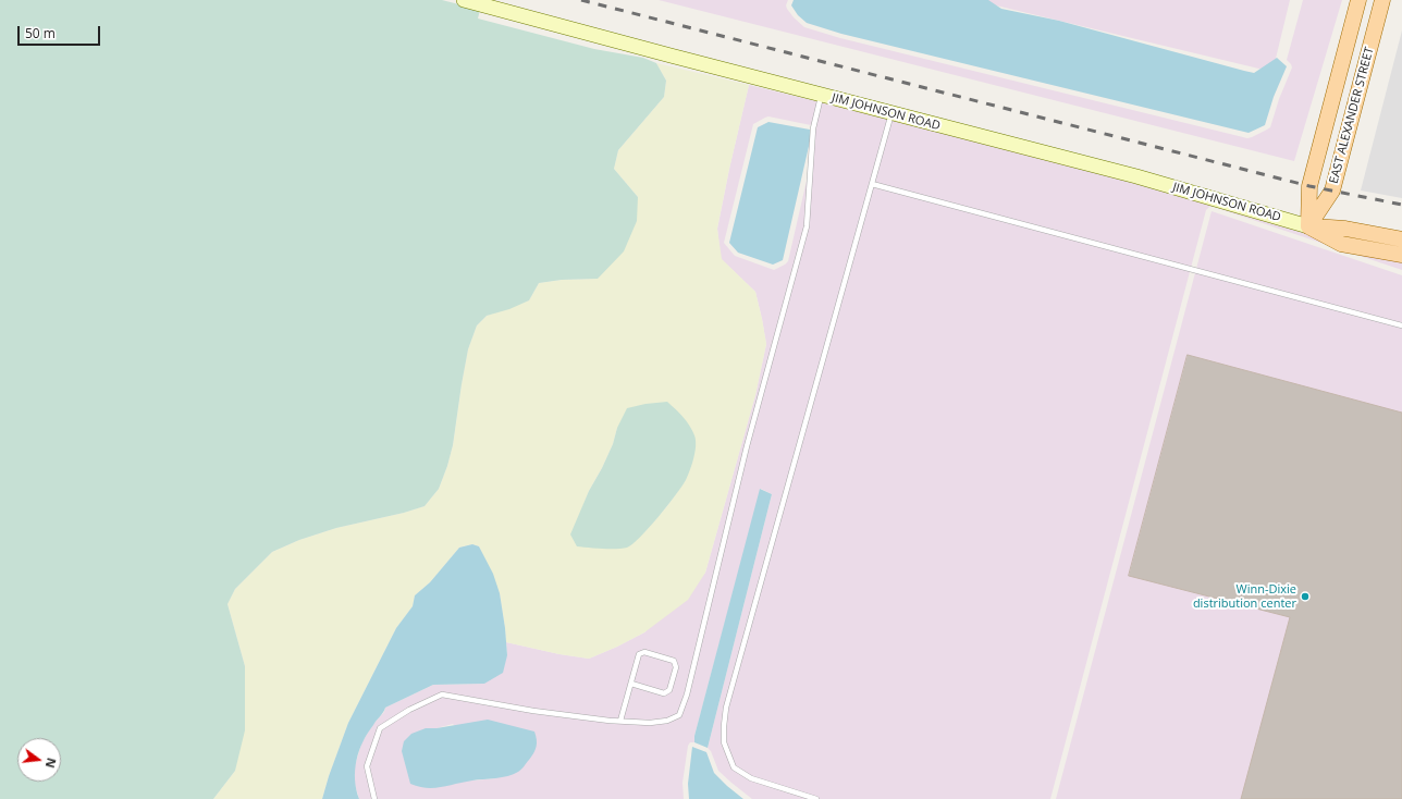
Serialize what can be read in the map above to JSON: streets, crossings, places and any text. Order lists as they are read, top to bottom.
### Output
{
  "streets": {
    "main road": ["JIM JOHNSON ROAD", "EAST ALEXANDER STREET"]
  },
  "crossings": [
    ["JIM JOHNSON ROAD", "EAST ALEXANDER STREET"]
  ],
  "places": ["Winn-Dixie distribution center"],
  "scale_bar": "50 m",
  "north": "right"
}
